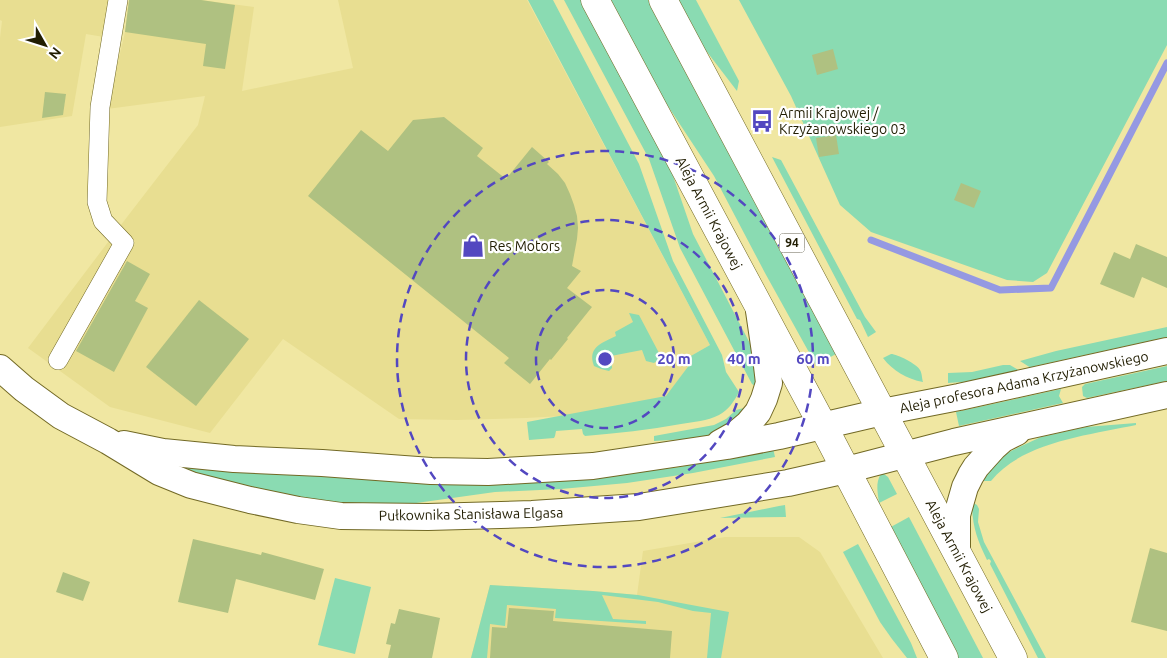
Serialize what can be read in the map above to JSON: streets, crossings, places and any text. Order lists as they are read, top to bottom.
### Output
{
  "streets": {
    "main road": ["Aleja Armii Krajowej", "94"],
    "street": ["Aleja profesora Adama Krzyżanowskiego", "Pułkownika Stanisława Elgasa"]
  },
  "crossings": [
    ["Aleja Armii Krajowej", "Aleja profesora Adama Krzyżanowskiego"],
    ["Aleja Armii Krajowej", "Pułkownika Stanisława Elgasa"]
  ],
  "places": {
    "bus stop": ["Armii Krajowej / Krzyżanowskiego 03"],
    "shop": ["Res Motors"]
  },
  "north": "bottom right",
  "rings": ["20 m", "40 m", "60 m"]
}
